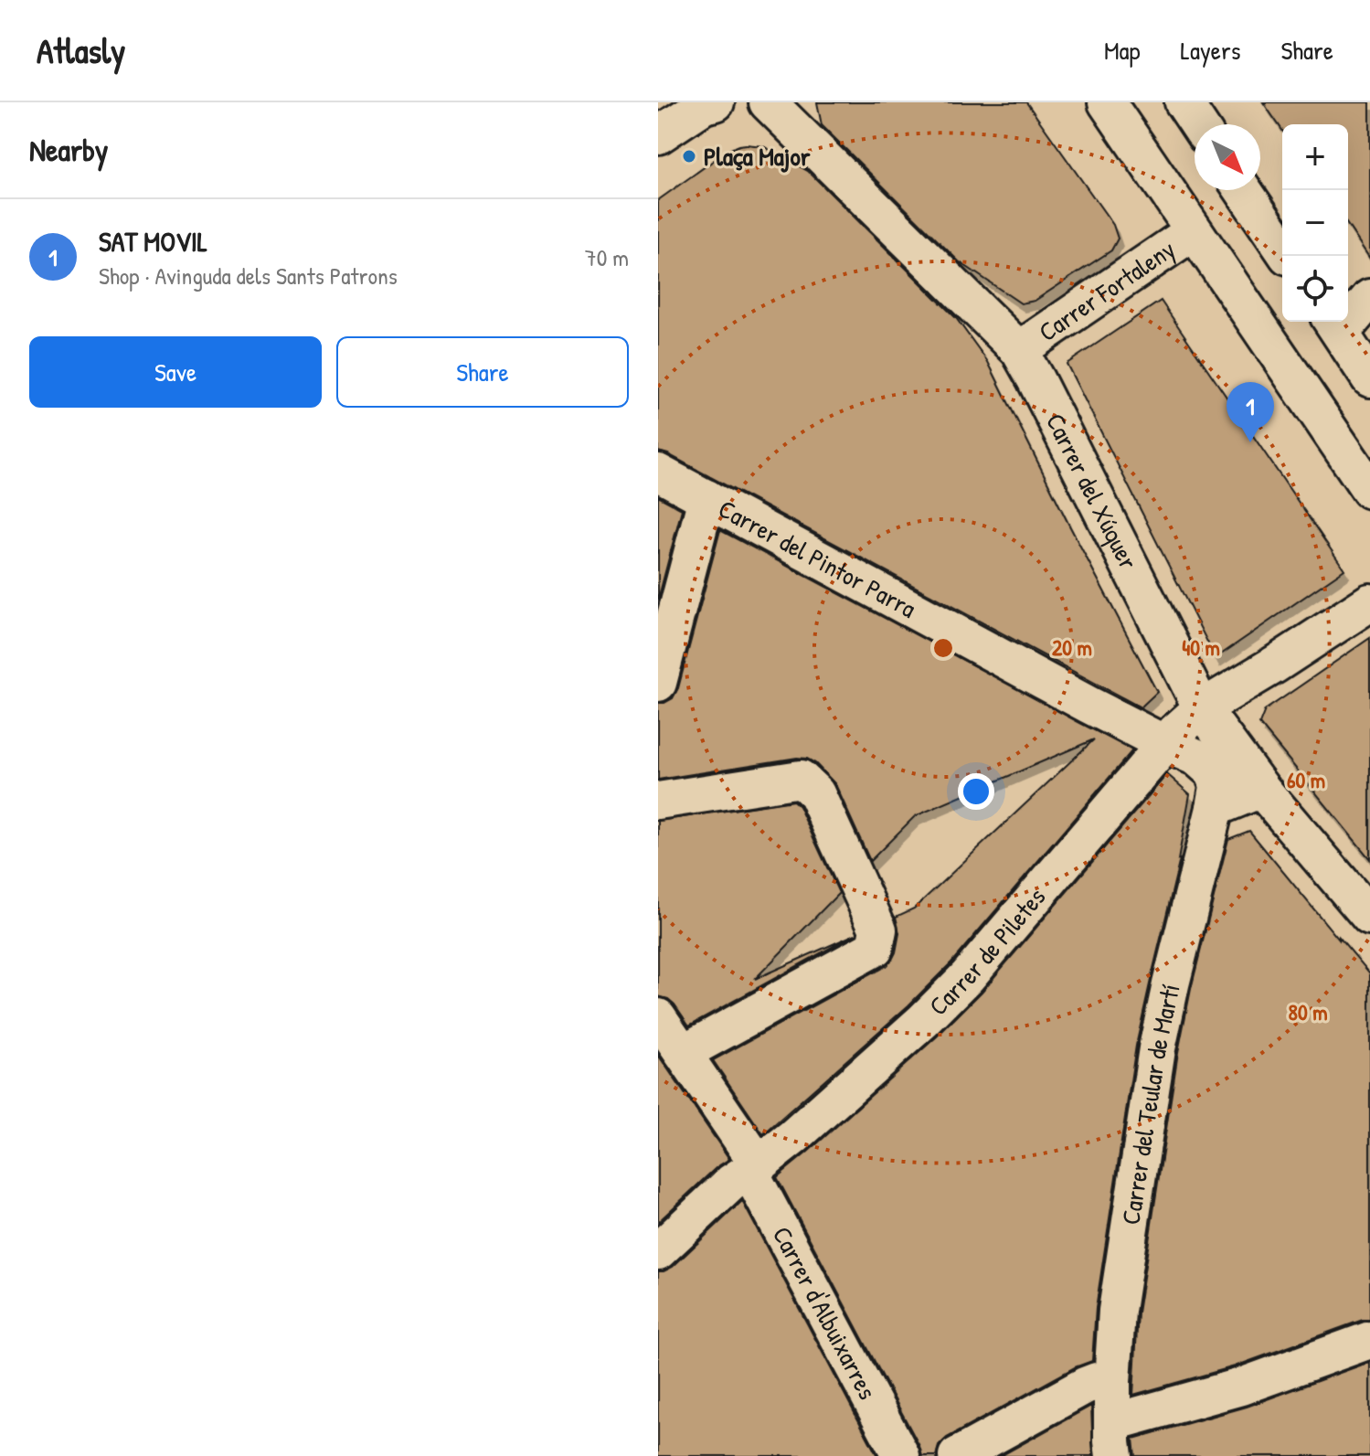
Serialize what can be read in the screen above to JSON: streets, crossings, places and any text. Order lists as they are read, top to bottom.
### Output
{
  "streets": {
    "street": [
      "Carrer Fortaleny",
      "Carrer del Xúquer",
      "Carrer del Pintor Parra",
      "Carrer de Piletes",
      "Carrer del Teular de Martí",
      "Carrer d'Albuixarres"
    ]
  },
  "crossings": [
    ["Carrer Fortaleny", "Carrer del Xúquer"],
    ["Carrer del Xúquer", "Carrer de Piletes"],
    ["Carrer del Pintor Parra", "Carrer de Piletes"],
    ["Carrer del Pintor Parra", "Carrer del Teular de Martí"],
    ["Carrer de Piletes", "Carrer d'Albuixarres"]
  ],
  "places": ["Plaça Major"],
  "north": "bottom right",
  "page": {
    "header": "Atlasly",
    "nav": ["Map", "Layers", "Share"],
    "heading": "Nearby",
    "map_buttons": ["+", "−"],
    "list": [
      {
        "mark": "1",
        "name": "SAT MOVIL",
        "note": "Shop · Avinguda dels Sants Patrons",
        "value": "70 m"
      }
    ],
    "buttons": ["Save", "Share"],
    "pins": "1"
  },
  "rings": [
    "20 m",
    "40 m",
    "60 m",
    "80 m"
  ]
}
